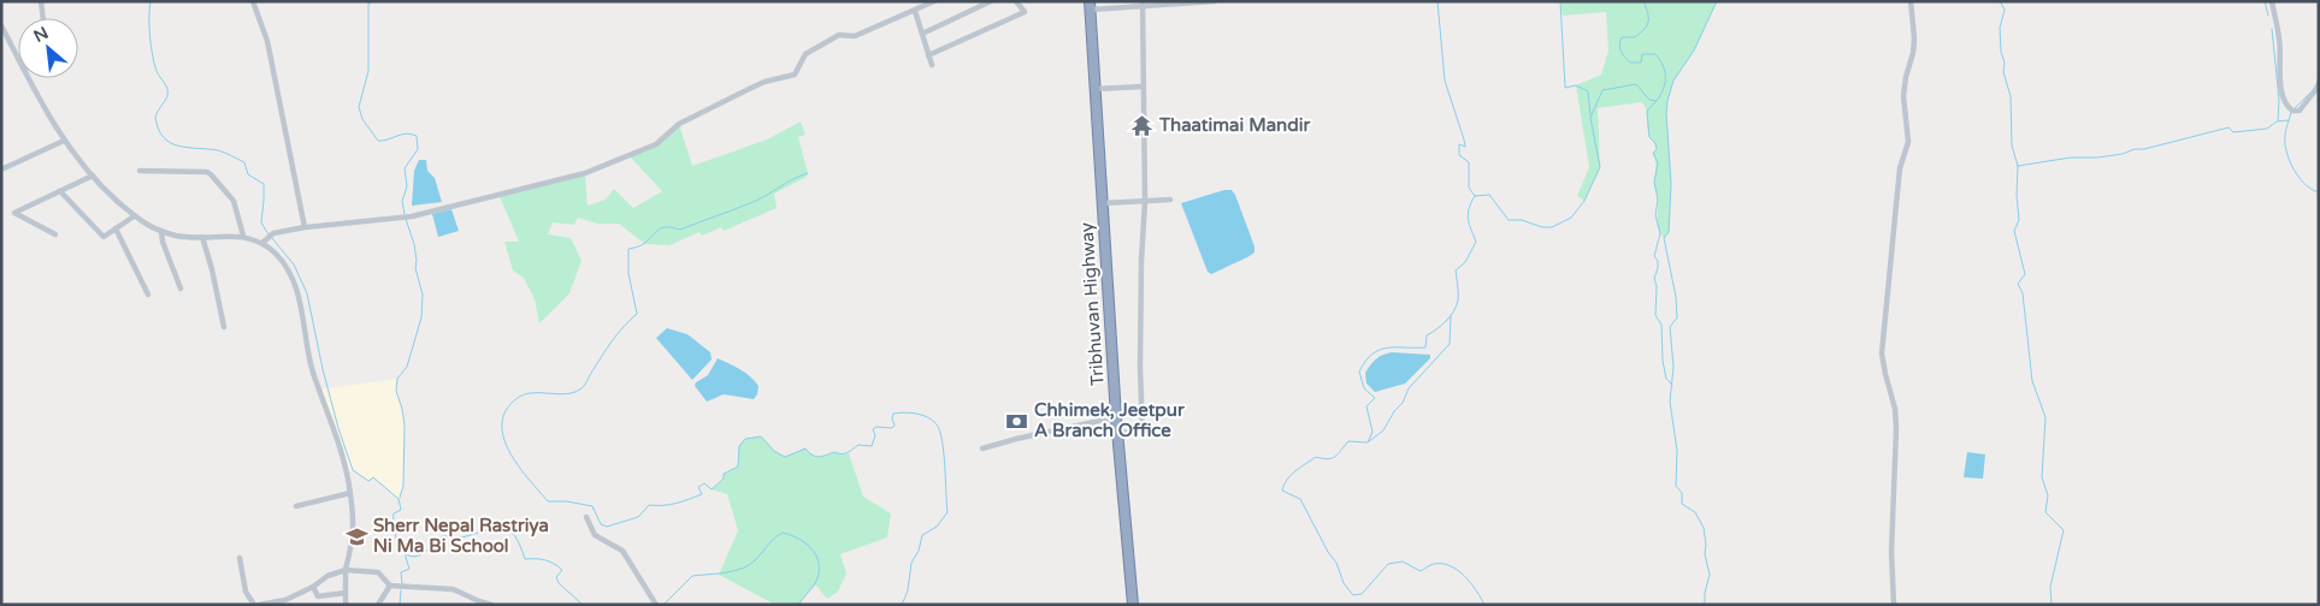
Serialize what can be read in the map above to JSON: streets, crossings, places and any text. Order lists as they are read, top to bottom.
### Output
{
  "streets": {
    "highway": ["Tribhuvan Highway"]
  },
  "places": {
    "temple": ["Thaatimai Mandir"],
    "bank": ["Chhimek, Jeetpur A Branch Office"],
    "school or university": ["Sherr Nepal Rastriya Ni Ma Bi School"]
  },
  "north": "top left"
}
